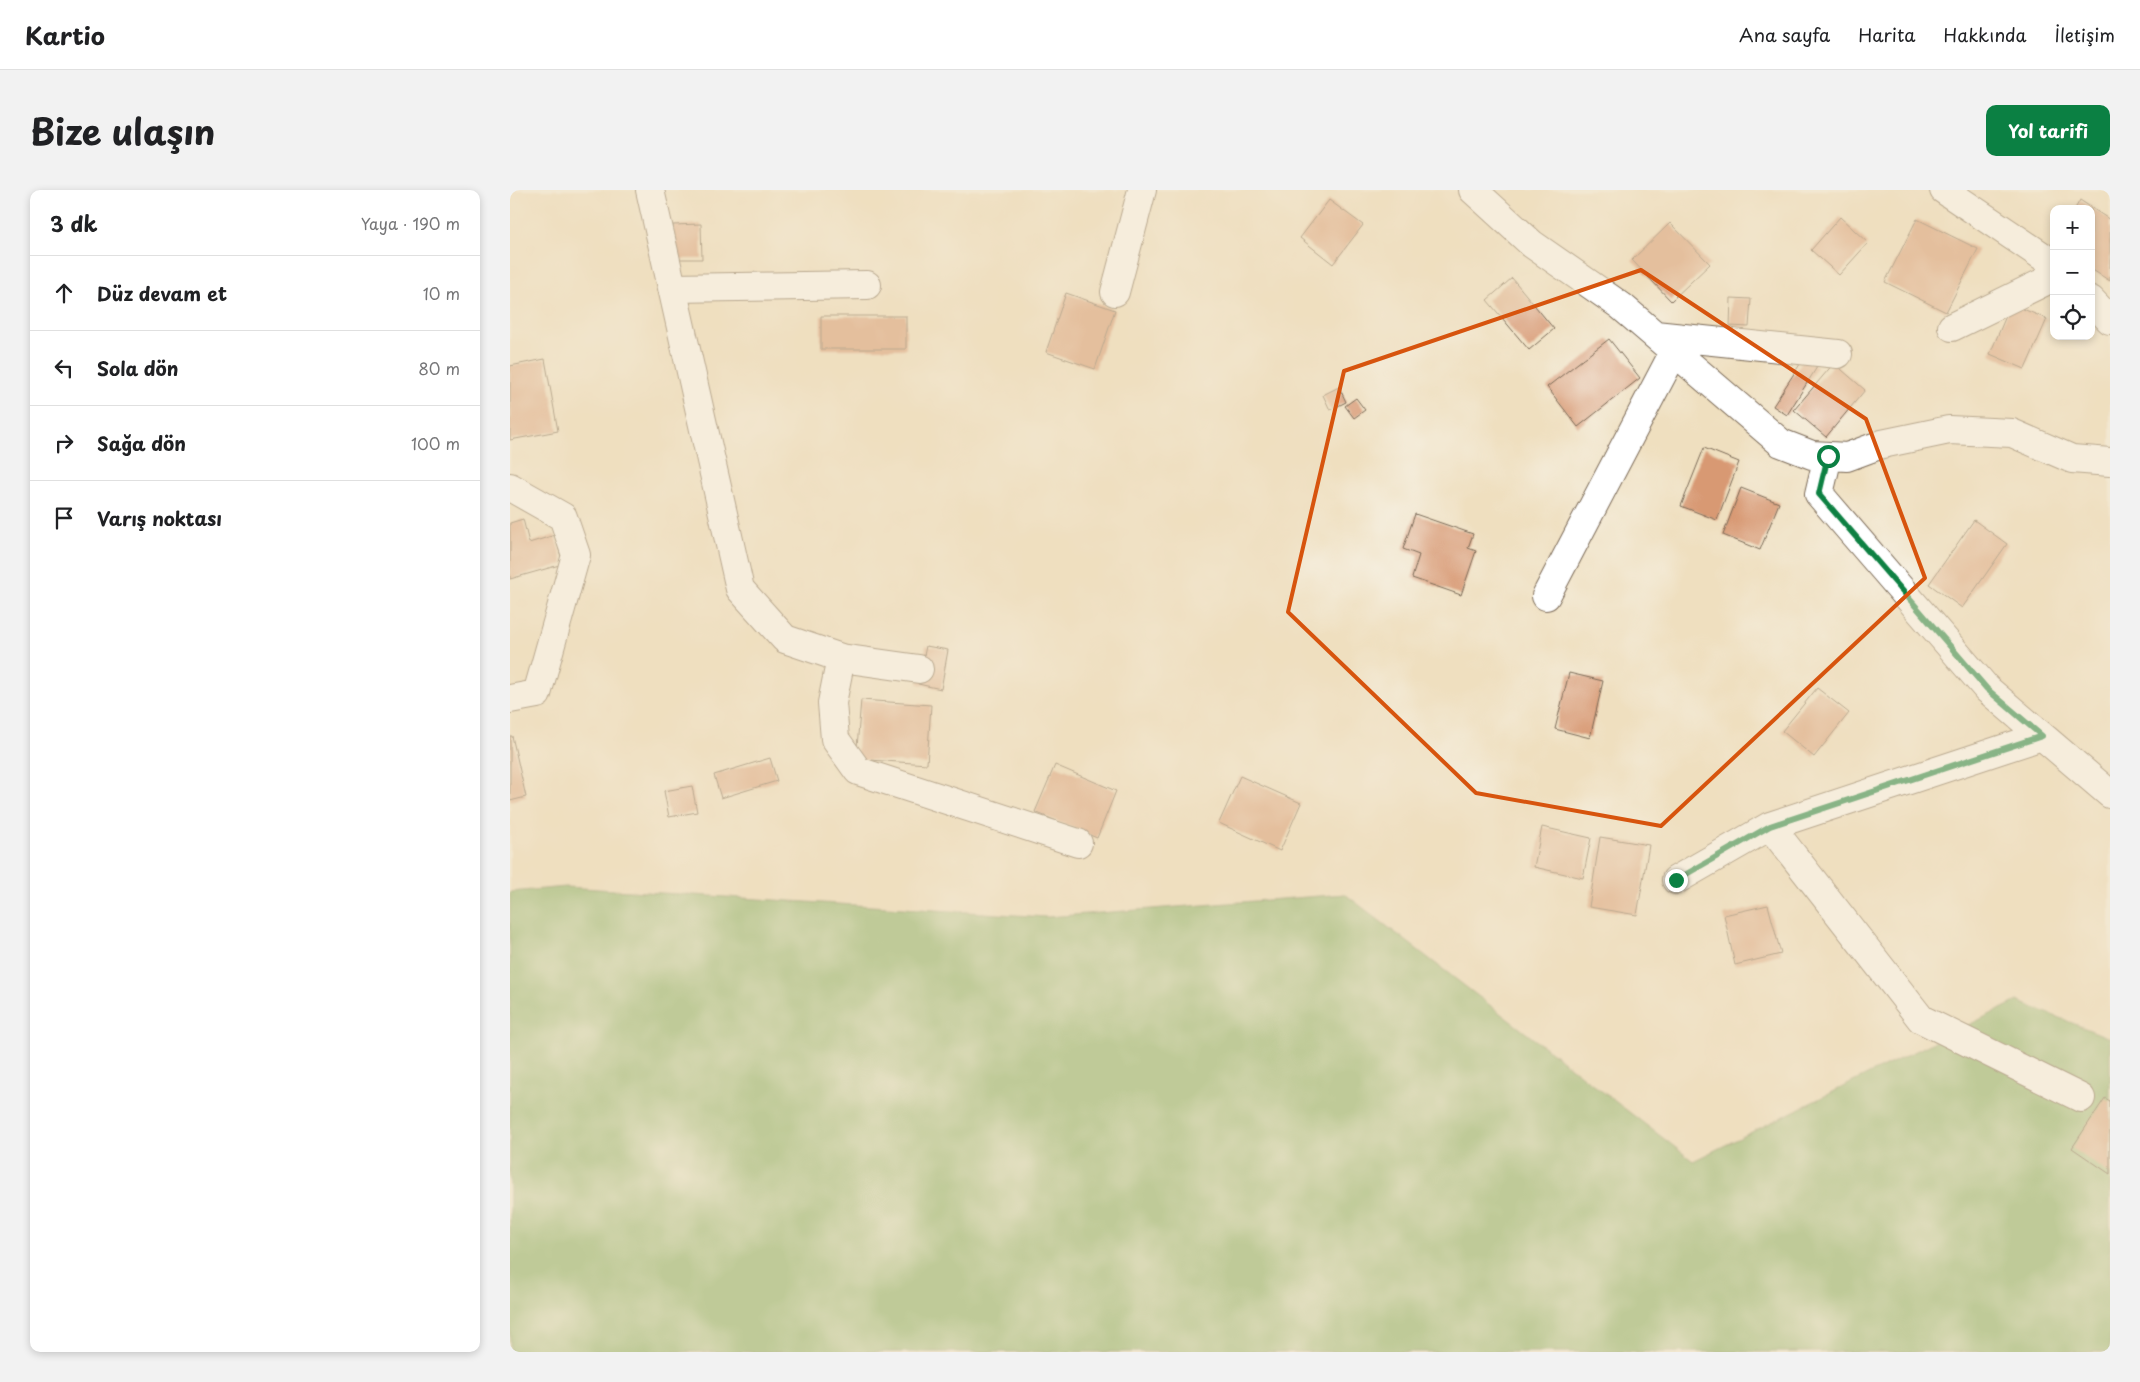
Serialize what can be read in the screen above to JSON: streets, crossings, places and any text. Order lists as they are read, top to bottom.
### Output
{
  "page": {
    "header": "Kartio",
    "nav": [
      "Ana sayfa",
      "Harita",
      "Hakkında",
      "İletişim"
    ],
    "title": "Bize ulaşın",
    "buttons": "Yol tarifi",
    "heading": ["3 dk", "Yaya · 190 m"],
    "map_buttons": ["+", "−"],
    "list": [
      ["Düz devam et", "10 m"],
      ["Sola dön", "80 m"],
      ["Sağa dön", "100 m"],
      "Varış noktası"
    ]
  }
}
